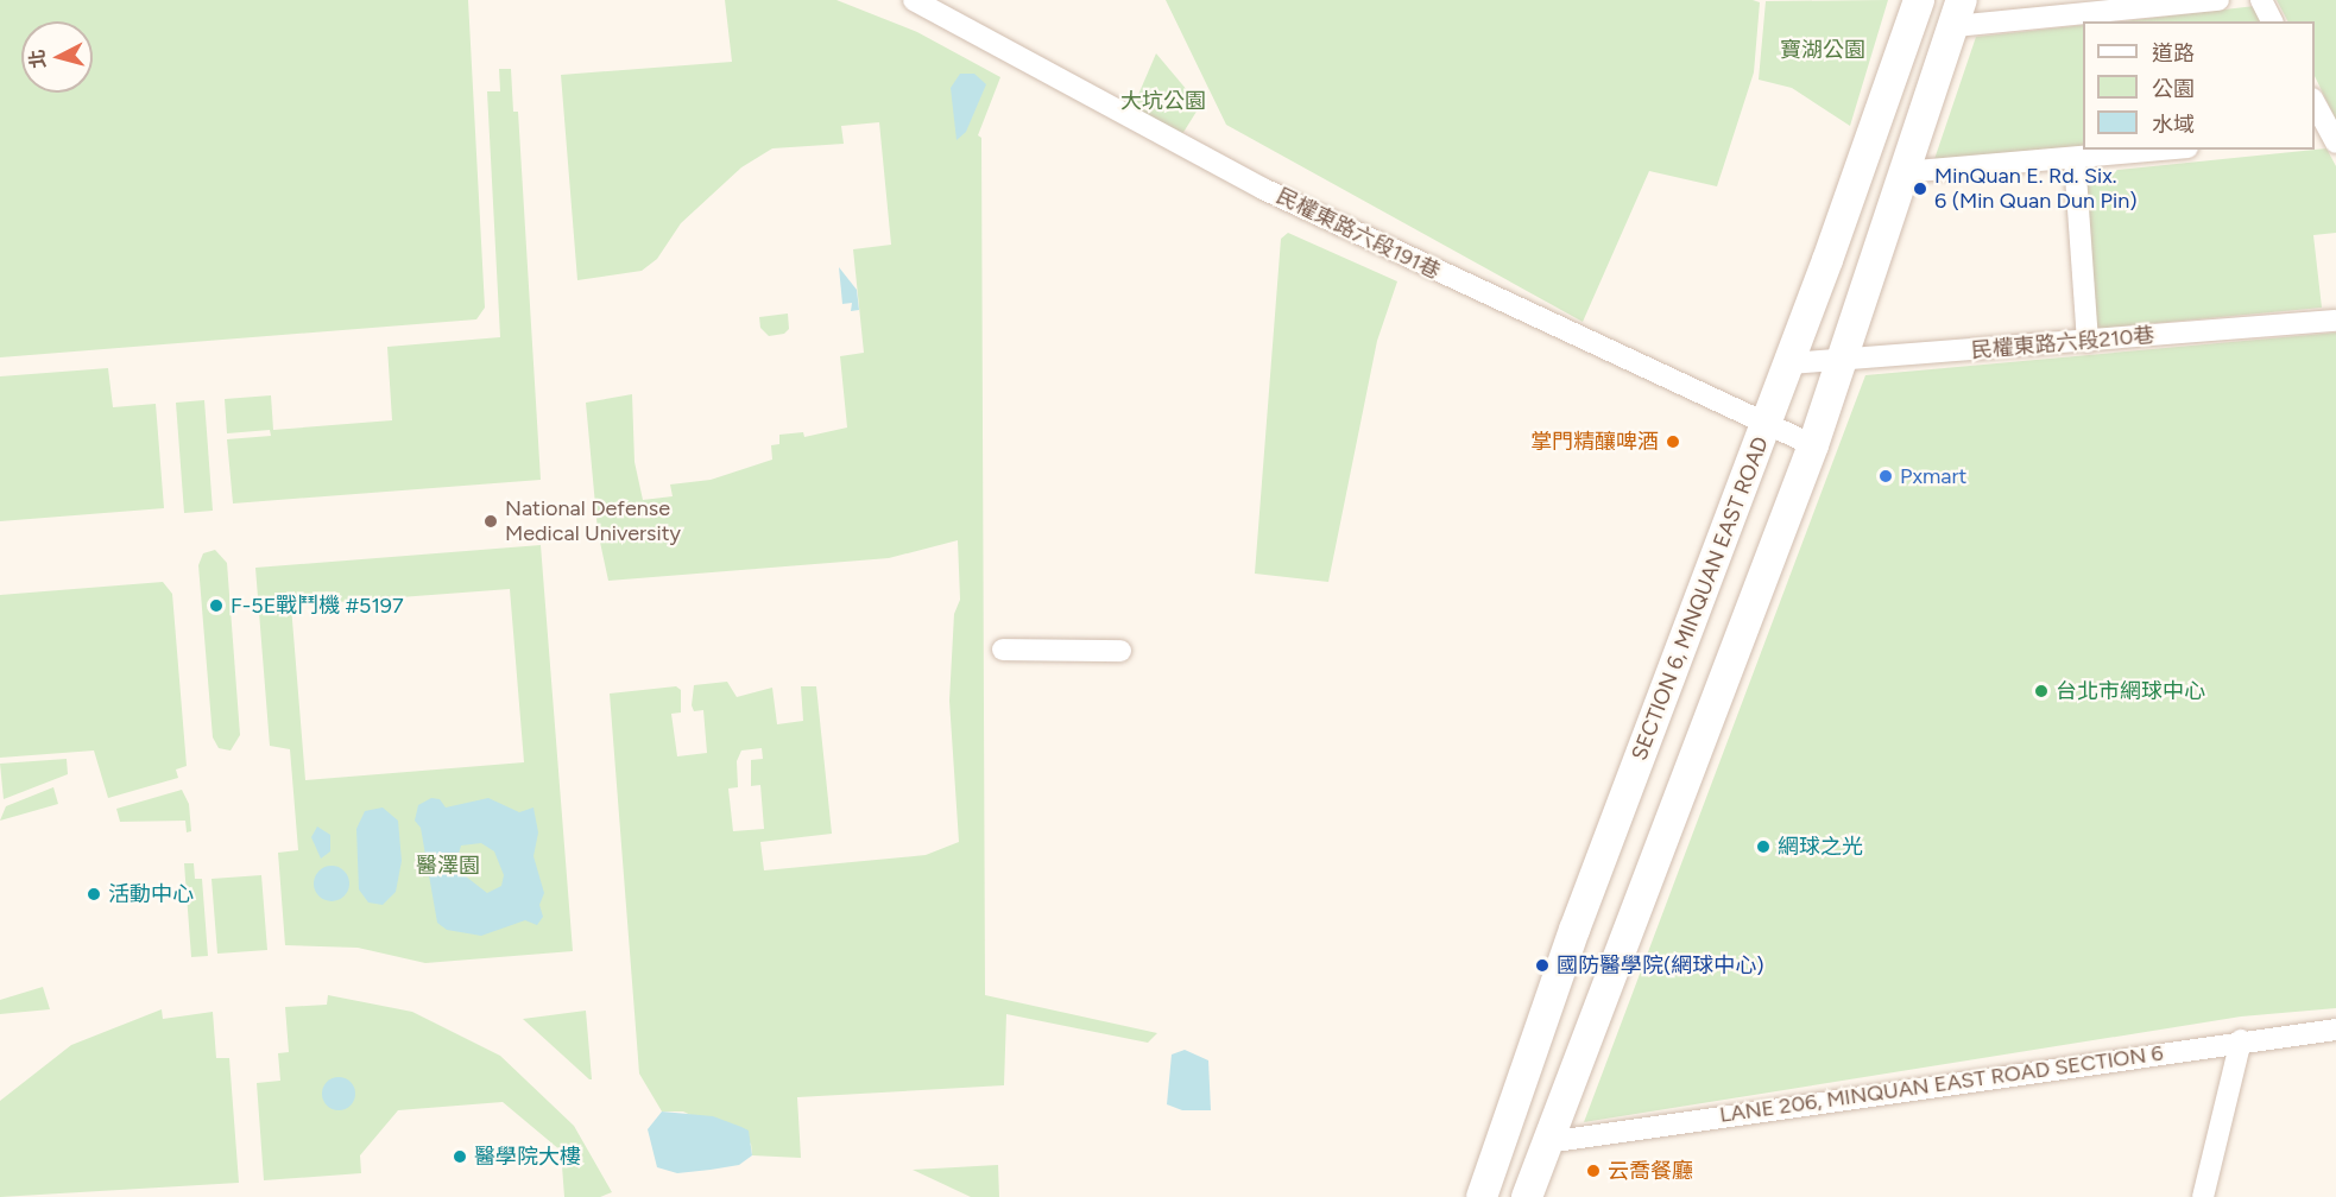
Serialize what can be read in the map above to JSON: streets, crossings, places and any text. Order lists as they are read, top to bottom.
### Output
{
  "streets": {
    "main road": ["SECTION 6, MINQUAN EAST ROAD"],
    "street": ["民權東路六段191巷", "民權東路六段210巷", "LANE 206, MINQUAN EAST ROAD SECTION 6"]
  },
  "crossings": [
    ["民權東路六段191巷", "SECTION 6, MINQUAN EAST ROAD"],
    ["民權東路六段210巷", "SECTION 6, MINQUAN EAST ROAD"]
  ],
  "parks": ["寶湖公園", "大坑公園", "醫澤園"],
  "places": [
    "MinQuan E. Rd. Six. 6 (Min Quan Dun Pin)",
    "掌門精釀啤酒",
    "Pxmart",
    "National Defense Medical University",
    "F-5E戰鬥機 #5197",
    "台北市網球中心",
    "網球之光",
    "活動中心",
    "國防醫學院(網球中心)",
    "醫學院大樓",
    "云喬餐廳"
  ],
  "legend": ["道路", "公園", "水域"],
  "north": "left"
}
